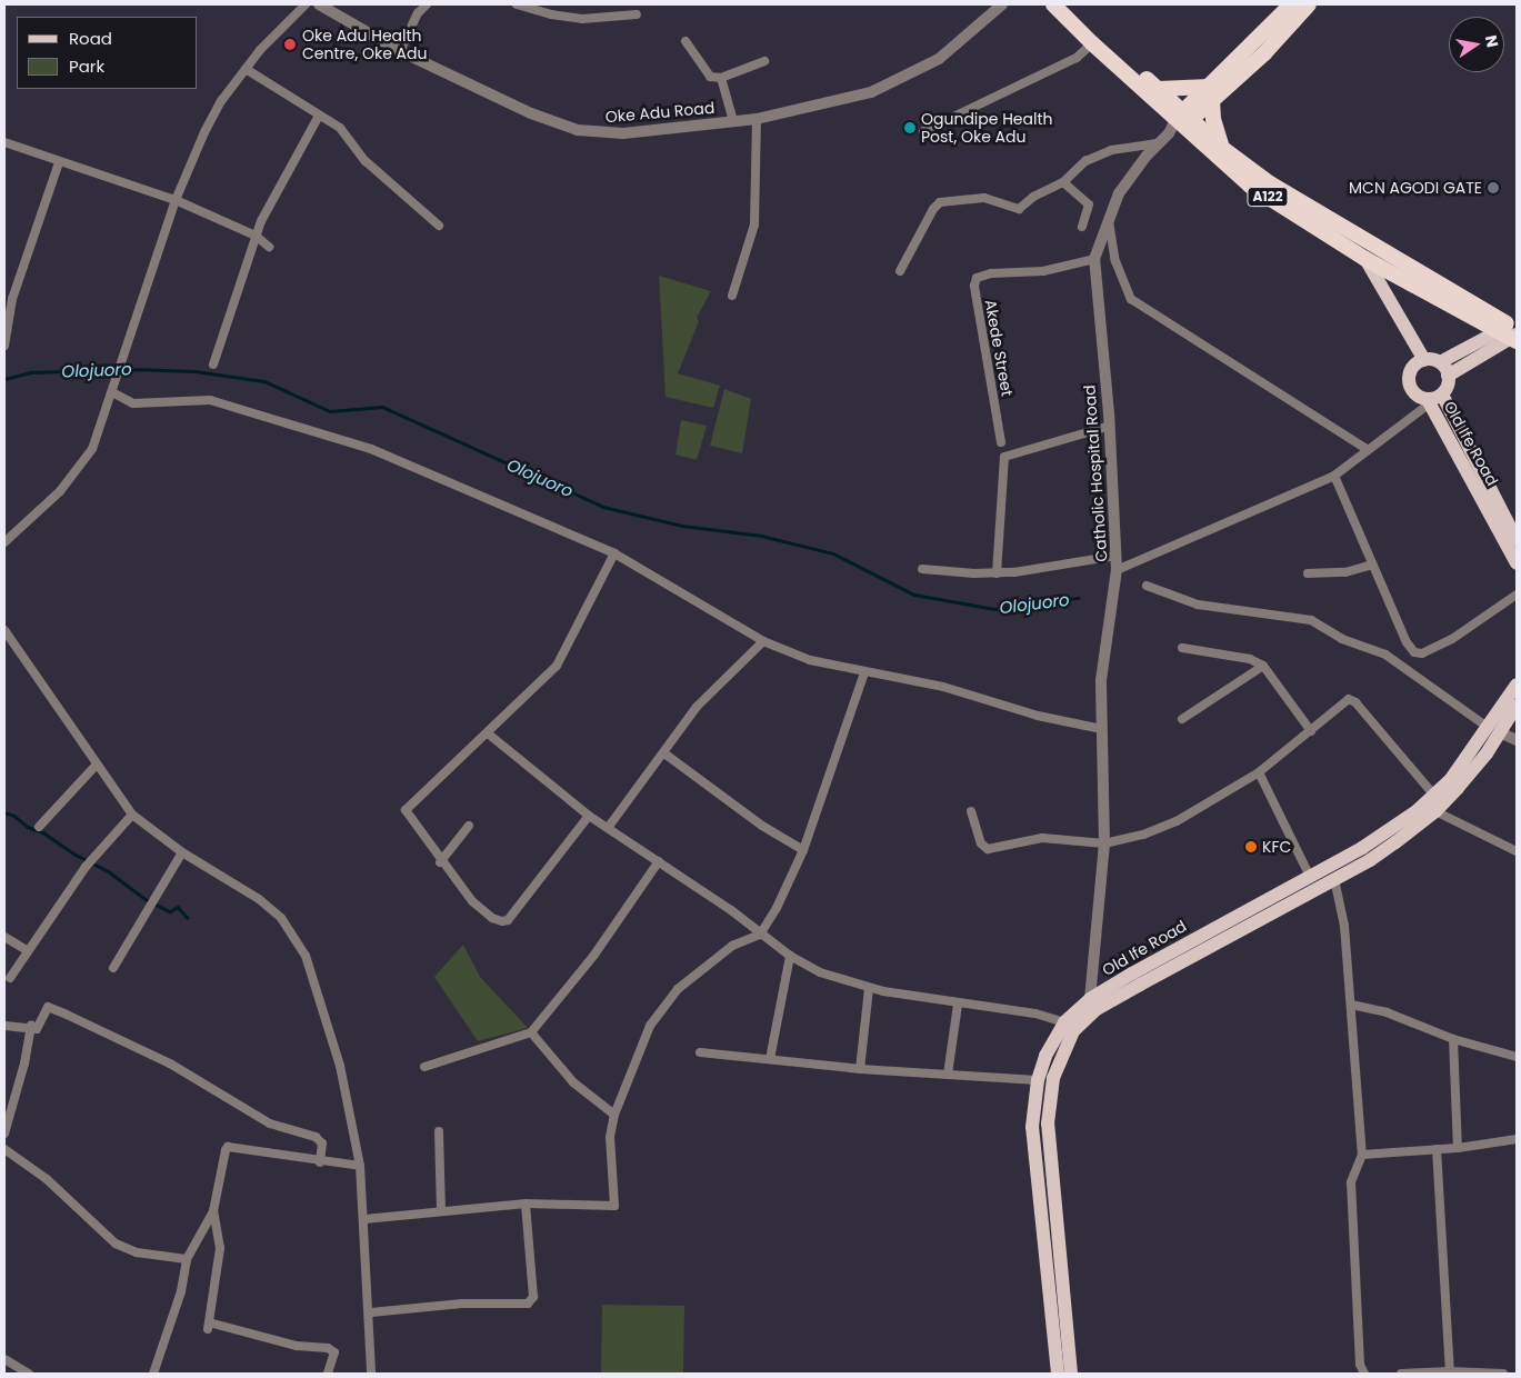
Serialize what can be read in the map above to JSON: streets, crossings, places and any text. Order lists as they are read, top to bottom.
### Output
{
  "streets": {
    "highway": ["A122"],
    "main road": ["Old Ife Road"],
    "street": ["Oke Adu Road", "Akede Street", "Catholic Hospital Road"]
  },
  "crossings": [
    ["A122", "Catholic Hospital Road"],
    ["Akede Street", "Catholic Hospital Road"],
    ["Old Ife Road", "Catholic Hospital Road"]
  ],
  "water": ["Olojuoro"],
  "places": [
    "Oke Adu Health Centre, Oke Adu",
    "Ogundipe Health Post, Oke Adu",
    "MCN AGODI GATE",
    "KFC"
  ],
  "legend": ["Road", "Park"],
  "north": "right"
}
